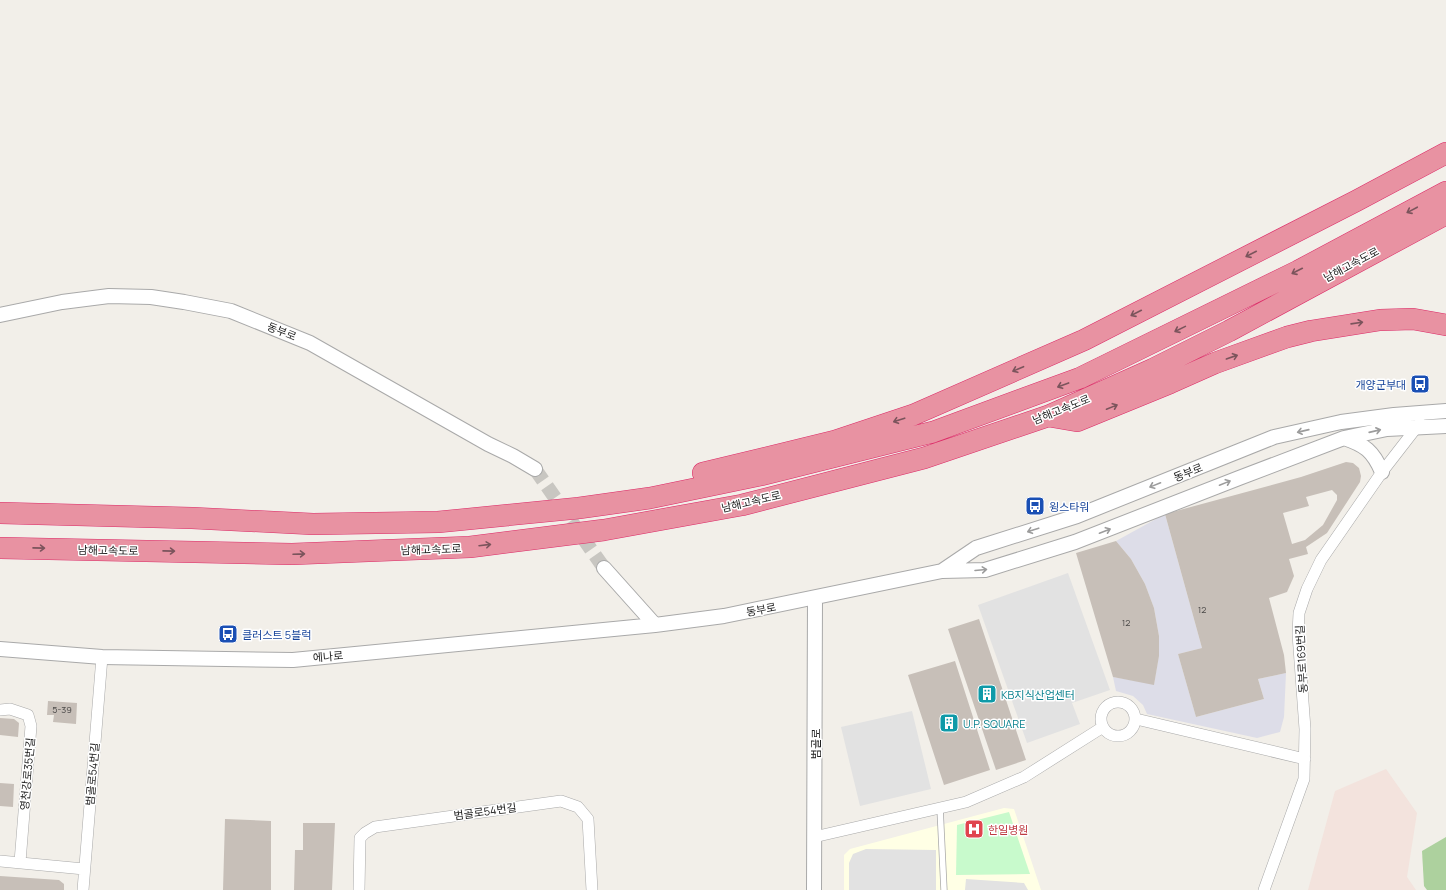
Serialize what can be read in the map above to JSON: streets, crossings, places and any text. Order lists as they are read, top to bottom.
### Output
{
  "streets": {
    "highway": ["남해고속도로"],
    "street": [
      "동부로",
      "에나로",
      "동부로169번길",
      "범골로",
      "영천강로35번길",
      "범골로54번길"
    ]
  },
  "crossings": [
    ["동부로", "에나로"],
    ["동부로", "동부로169번길"],
    ["동부로", "범골로"],
    ["에나로", "범골로54번길"]
  ],
  "places": {
    "bus stop": ["개양군부대", "윙스타워", "클러스트 5블럭"],
    "building": ["KB지식산업센터", "U.P. SQUARE"],
    "hospital": ["한일병원"]
  },
  "house_numbers": ["12", "12", "5-39"]
}
